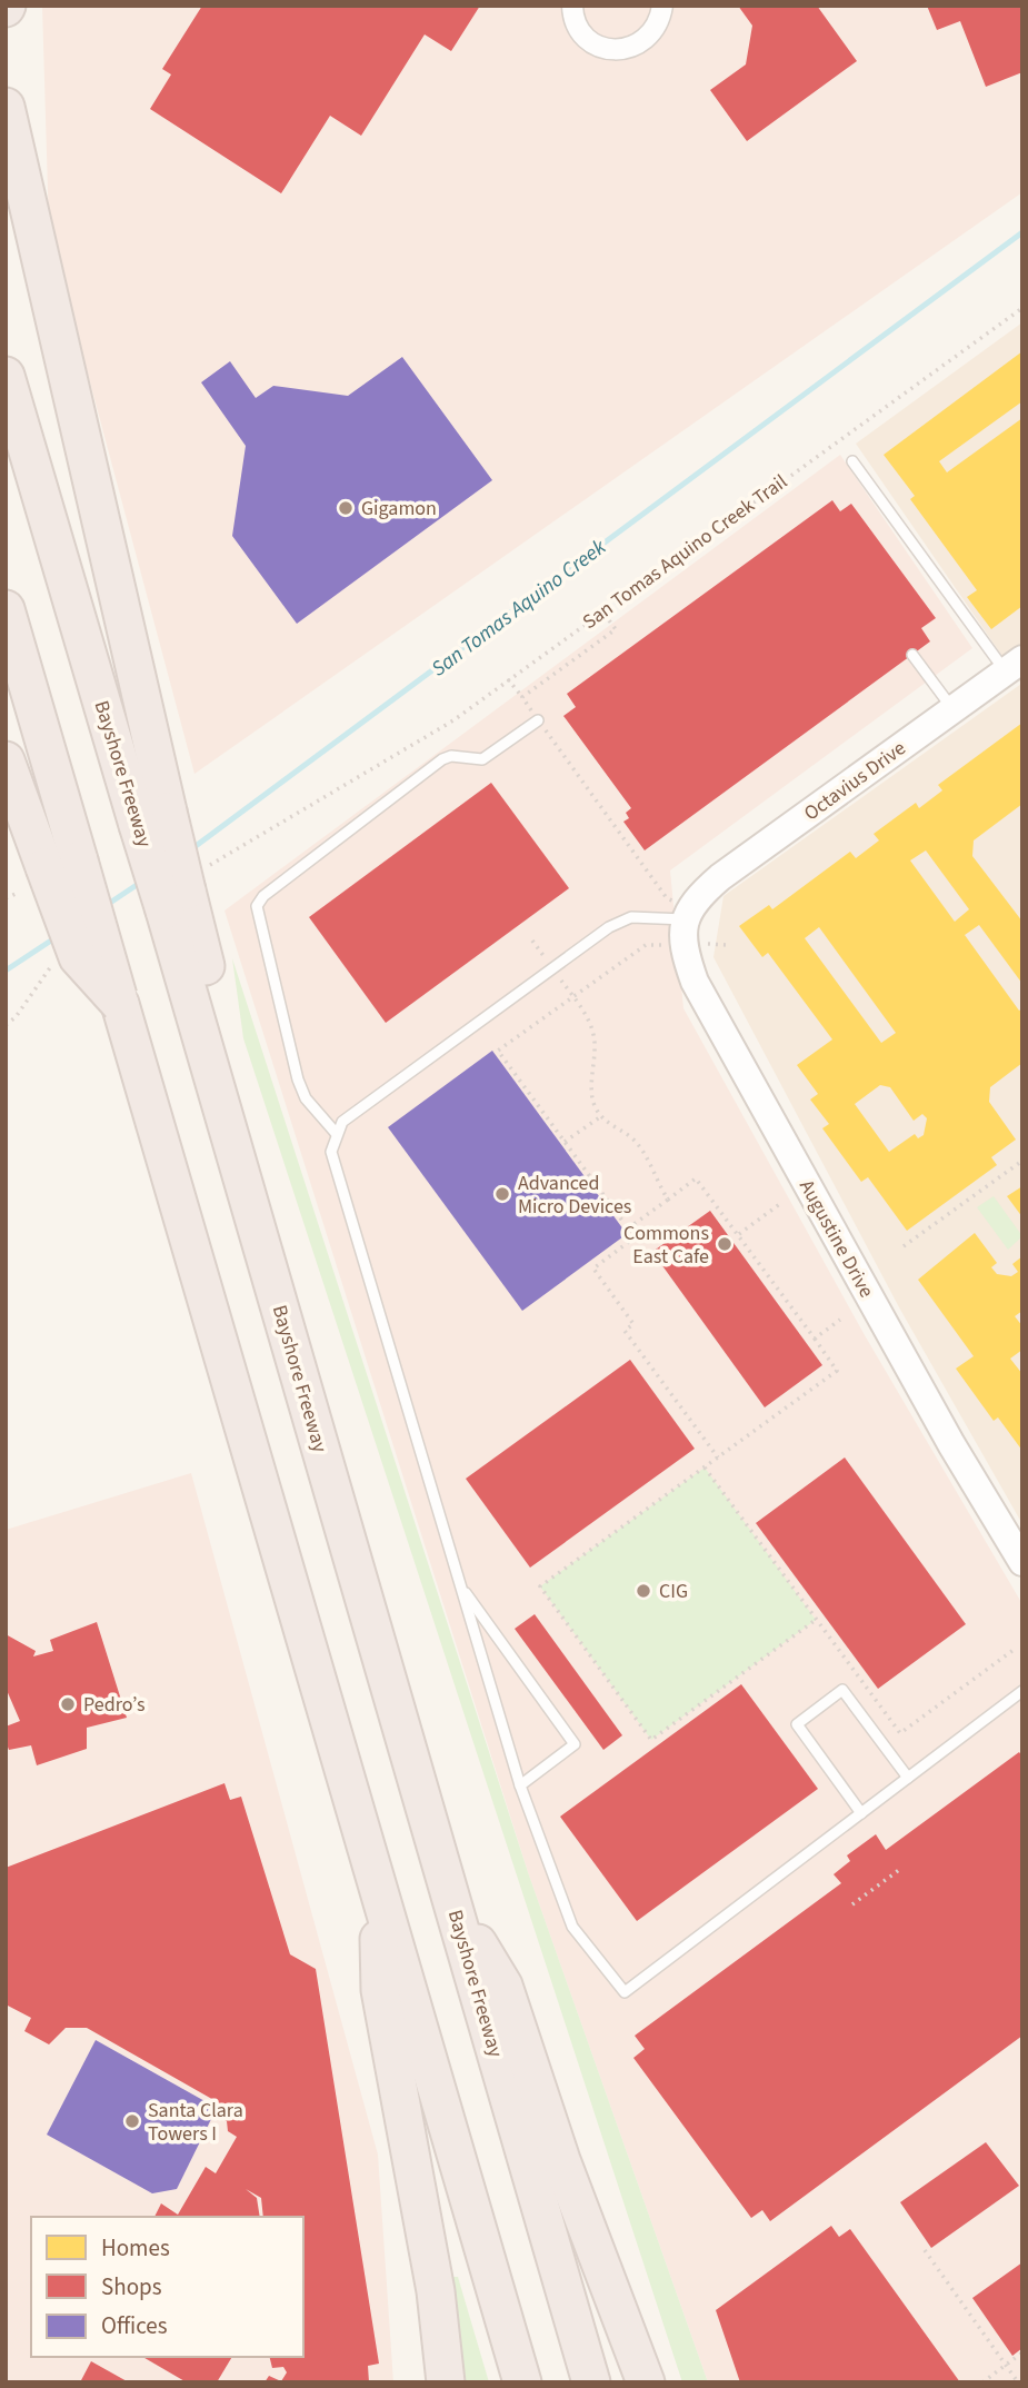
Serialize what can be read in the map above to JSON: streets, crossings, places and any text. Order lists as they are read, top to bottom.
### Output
{
  "streets": {
    "highway": ["Bayshore Freeway"],
    "street": ["Octavius Drive", "Augustine Drive"],
    "path": ["San Tomas Aquino Creek Trail"]
  },
  "crossings": [
    ["Octavius Drive", "Augustine Drive"]
  ],
  "water": ["San Tomas Aquino Creek"],
  "places": [
    "Gigamon",
    "Advanced Micro Devices",
    "Commons East Cafe",
    "CIG",
    "Pedro’s",
    "Santa Clara Towers I"
  ],
  "legend": ["Homes", "Shops", "Offices"]
}
